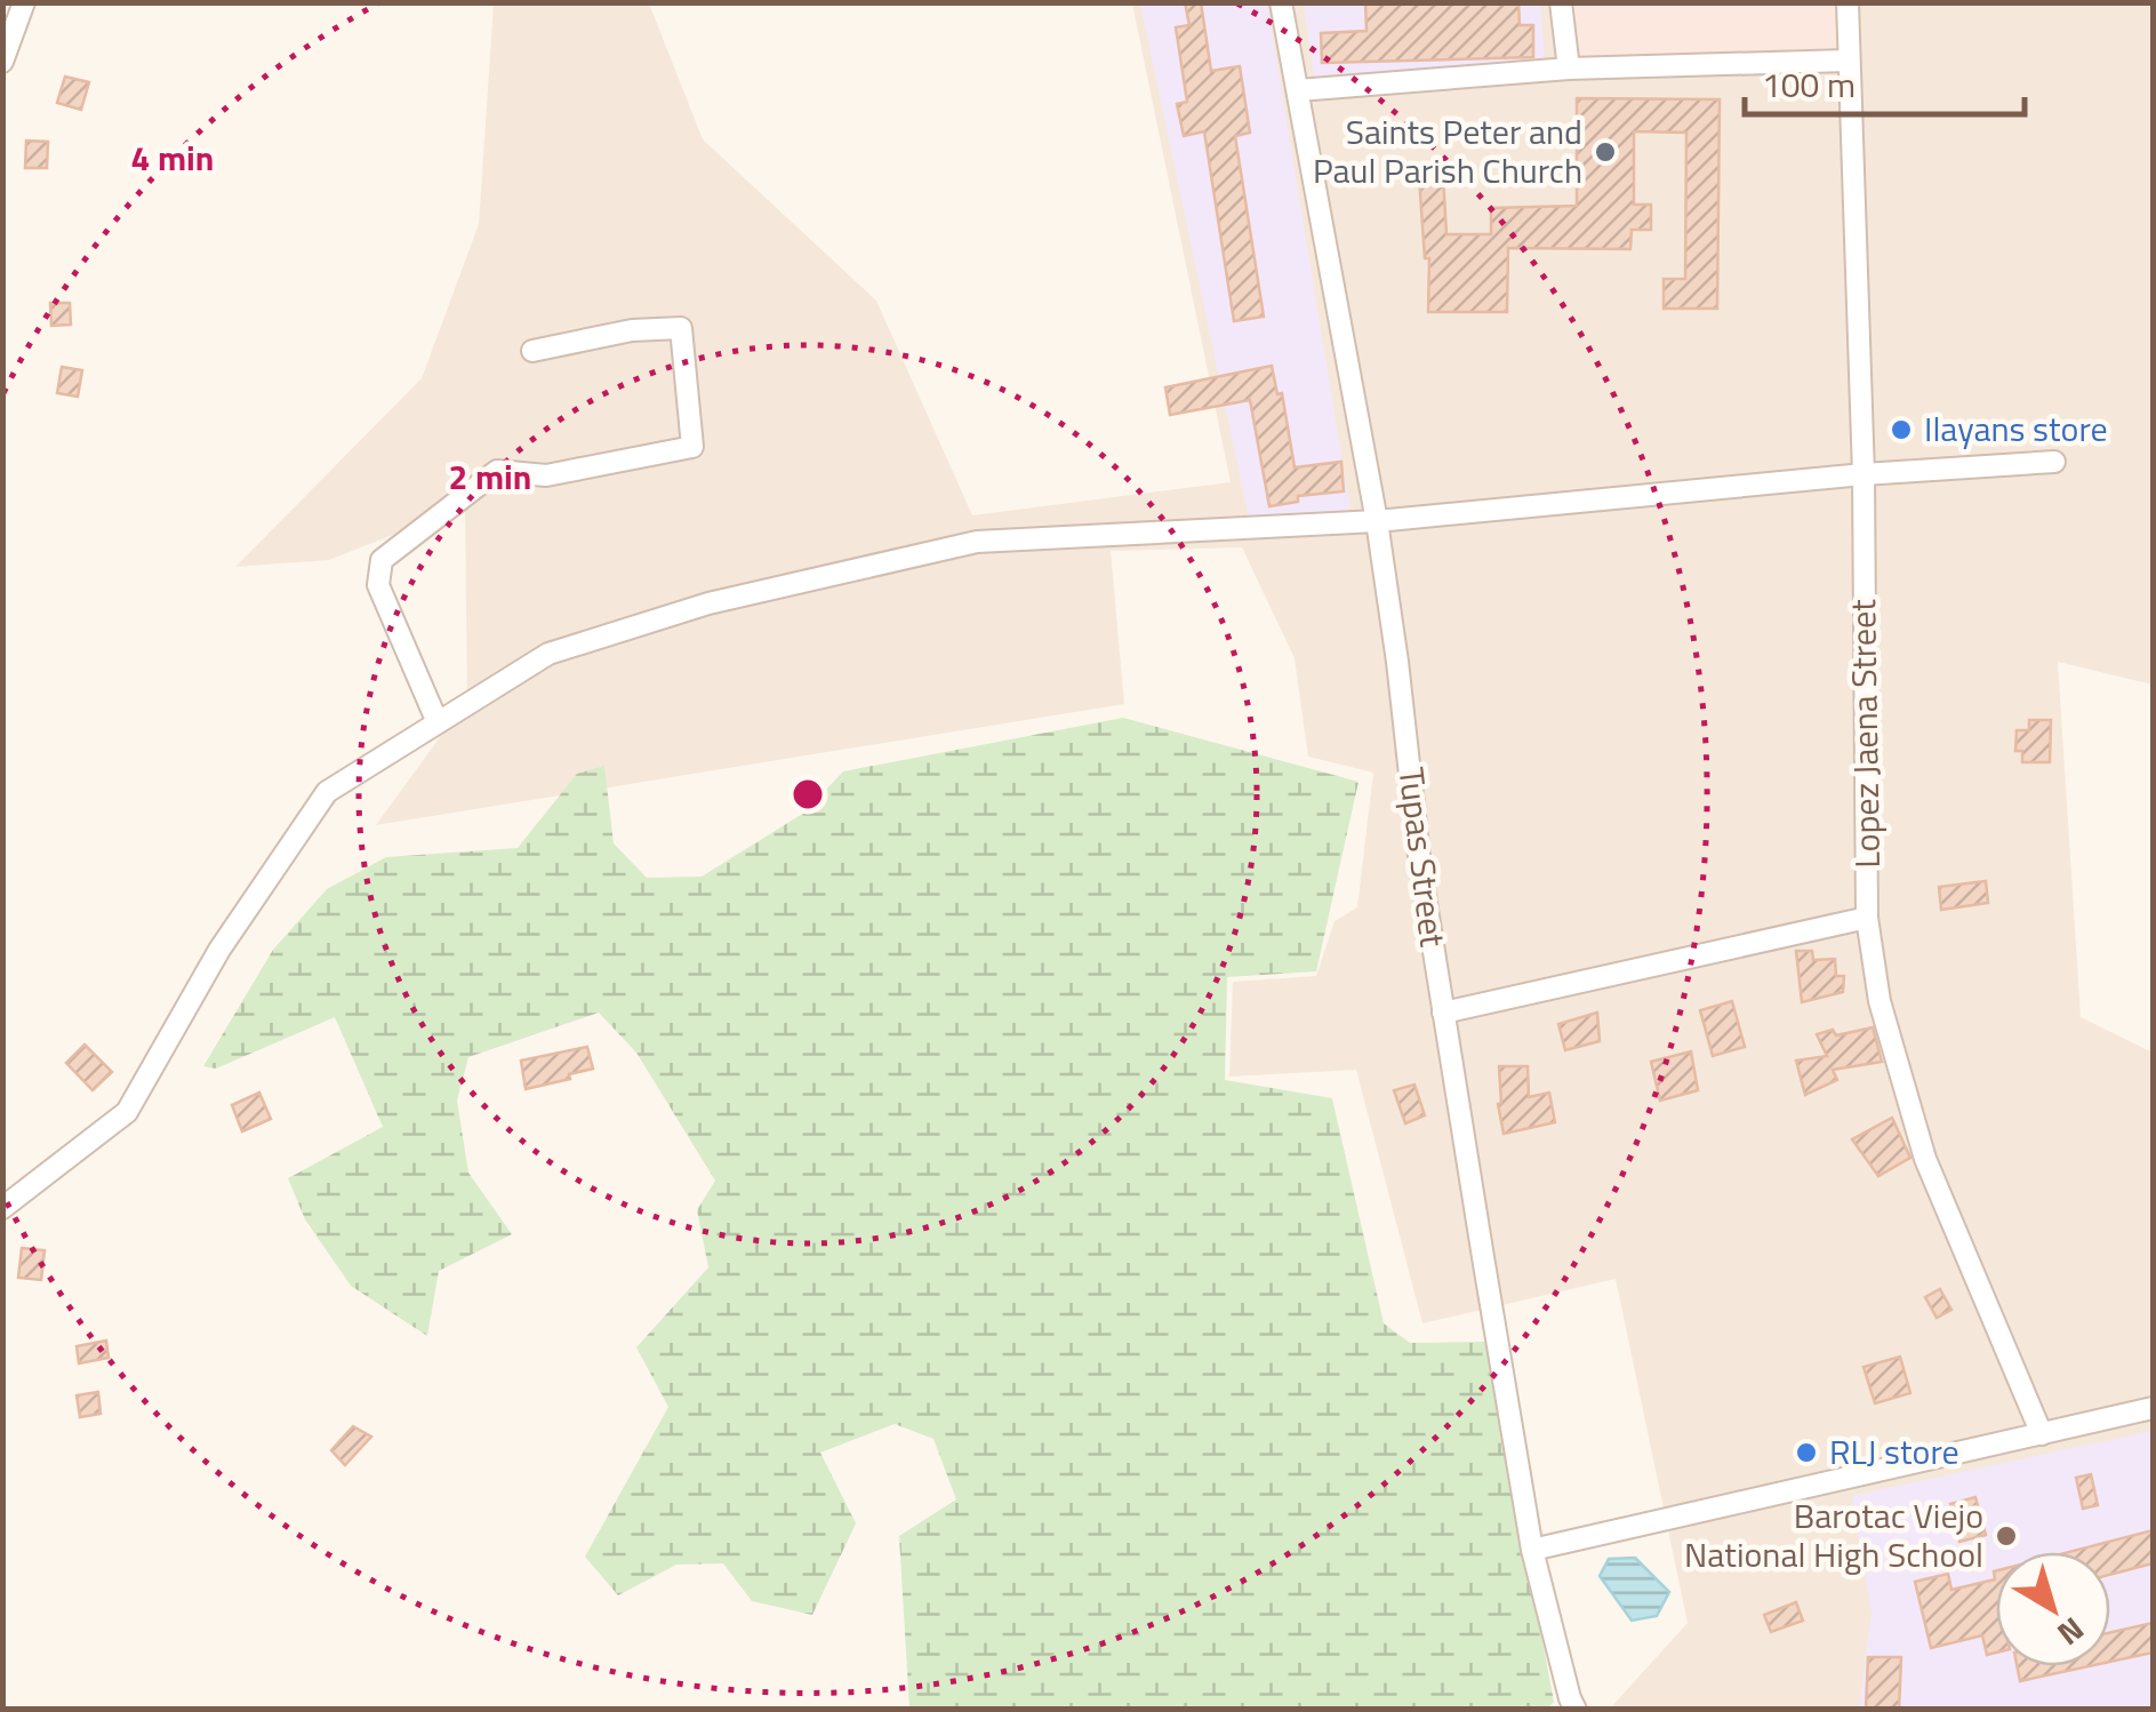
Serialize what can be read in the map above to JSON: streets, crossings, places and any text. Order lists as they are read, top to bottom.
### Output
{
  "streets": {
    "street": ["Lopez Jaena Street", "Tupas Street"]
  },
  "places": [
    "Saints Peter and Paul Parish Church",
    "Ilayans store",
    "RLJ store",
    "Barotac Viejo National High School"
  ],
  "scale_bar": "100 m",
  "north": "bottom right",
  "rings": ["4 min", "2 min"]
}
